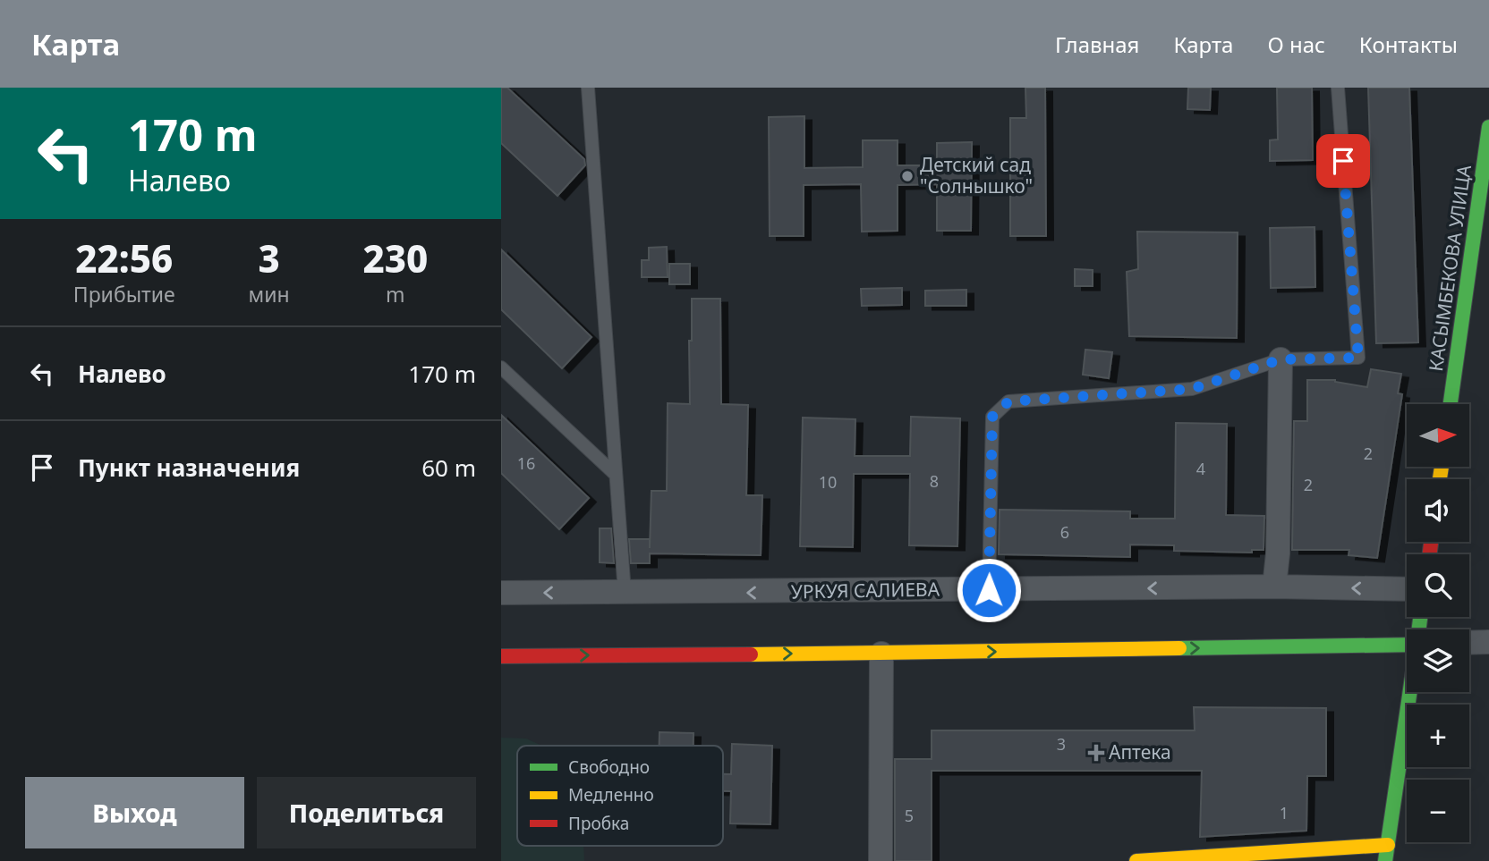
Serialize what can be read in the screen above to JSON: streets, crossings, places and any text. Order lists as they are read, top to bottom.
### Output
{
  "streets": {
    "main road": ["КАСЫМБЕКОВА УЛИЦА"],
    "street": ["УРКУЯ САЛИЕВА"]
  },
  "one_way": ["УРКУЯ САЛИЕВА"],
  "places": {
    "other": ["Детский сад \"Солнышко\""],
    "health": ["Аптека"]
  },
  "house_numbers": [
    "2",
    "16",
    "4",
    "8",
    "10",
    "2",
    "6",
    "3",
    "1",
    "5"
  ],
  "legend": ["Свободно", "Медленно", "Пробка"],
  "north": "right",
  "page": {
    "header": "Карта",
    "nav": [
      "Главная",
      "Карта",
      "О нас",
      "Контакты"
    ],
    "turn": ["170 m", "Налево"],
    "eta": [
      "22:56",
      "Прибытие",
      "3",
      "мин",
      "230",
      "m"
    ],
    "list": [
      {
        "name": "Налево",
        "value": "170 m"
      },
      {
        "name": "Пункт назначения",
        "value": "60 m"
      }
    ],
    "map_buttons": ["+", "−"],
    "buttons": ["Выход", "Поделиться"]
  }
}
